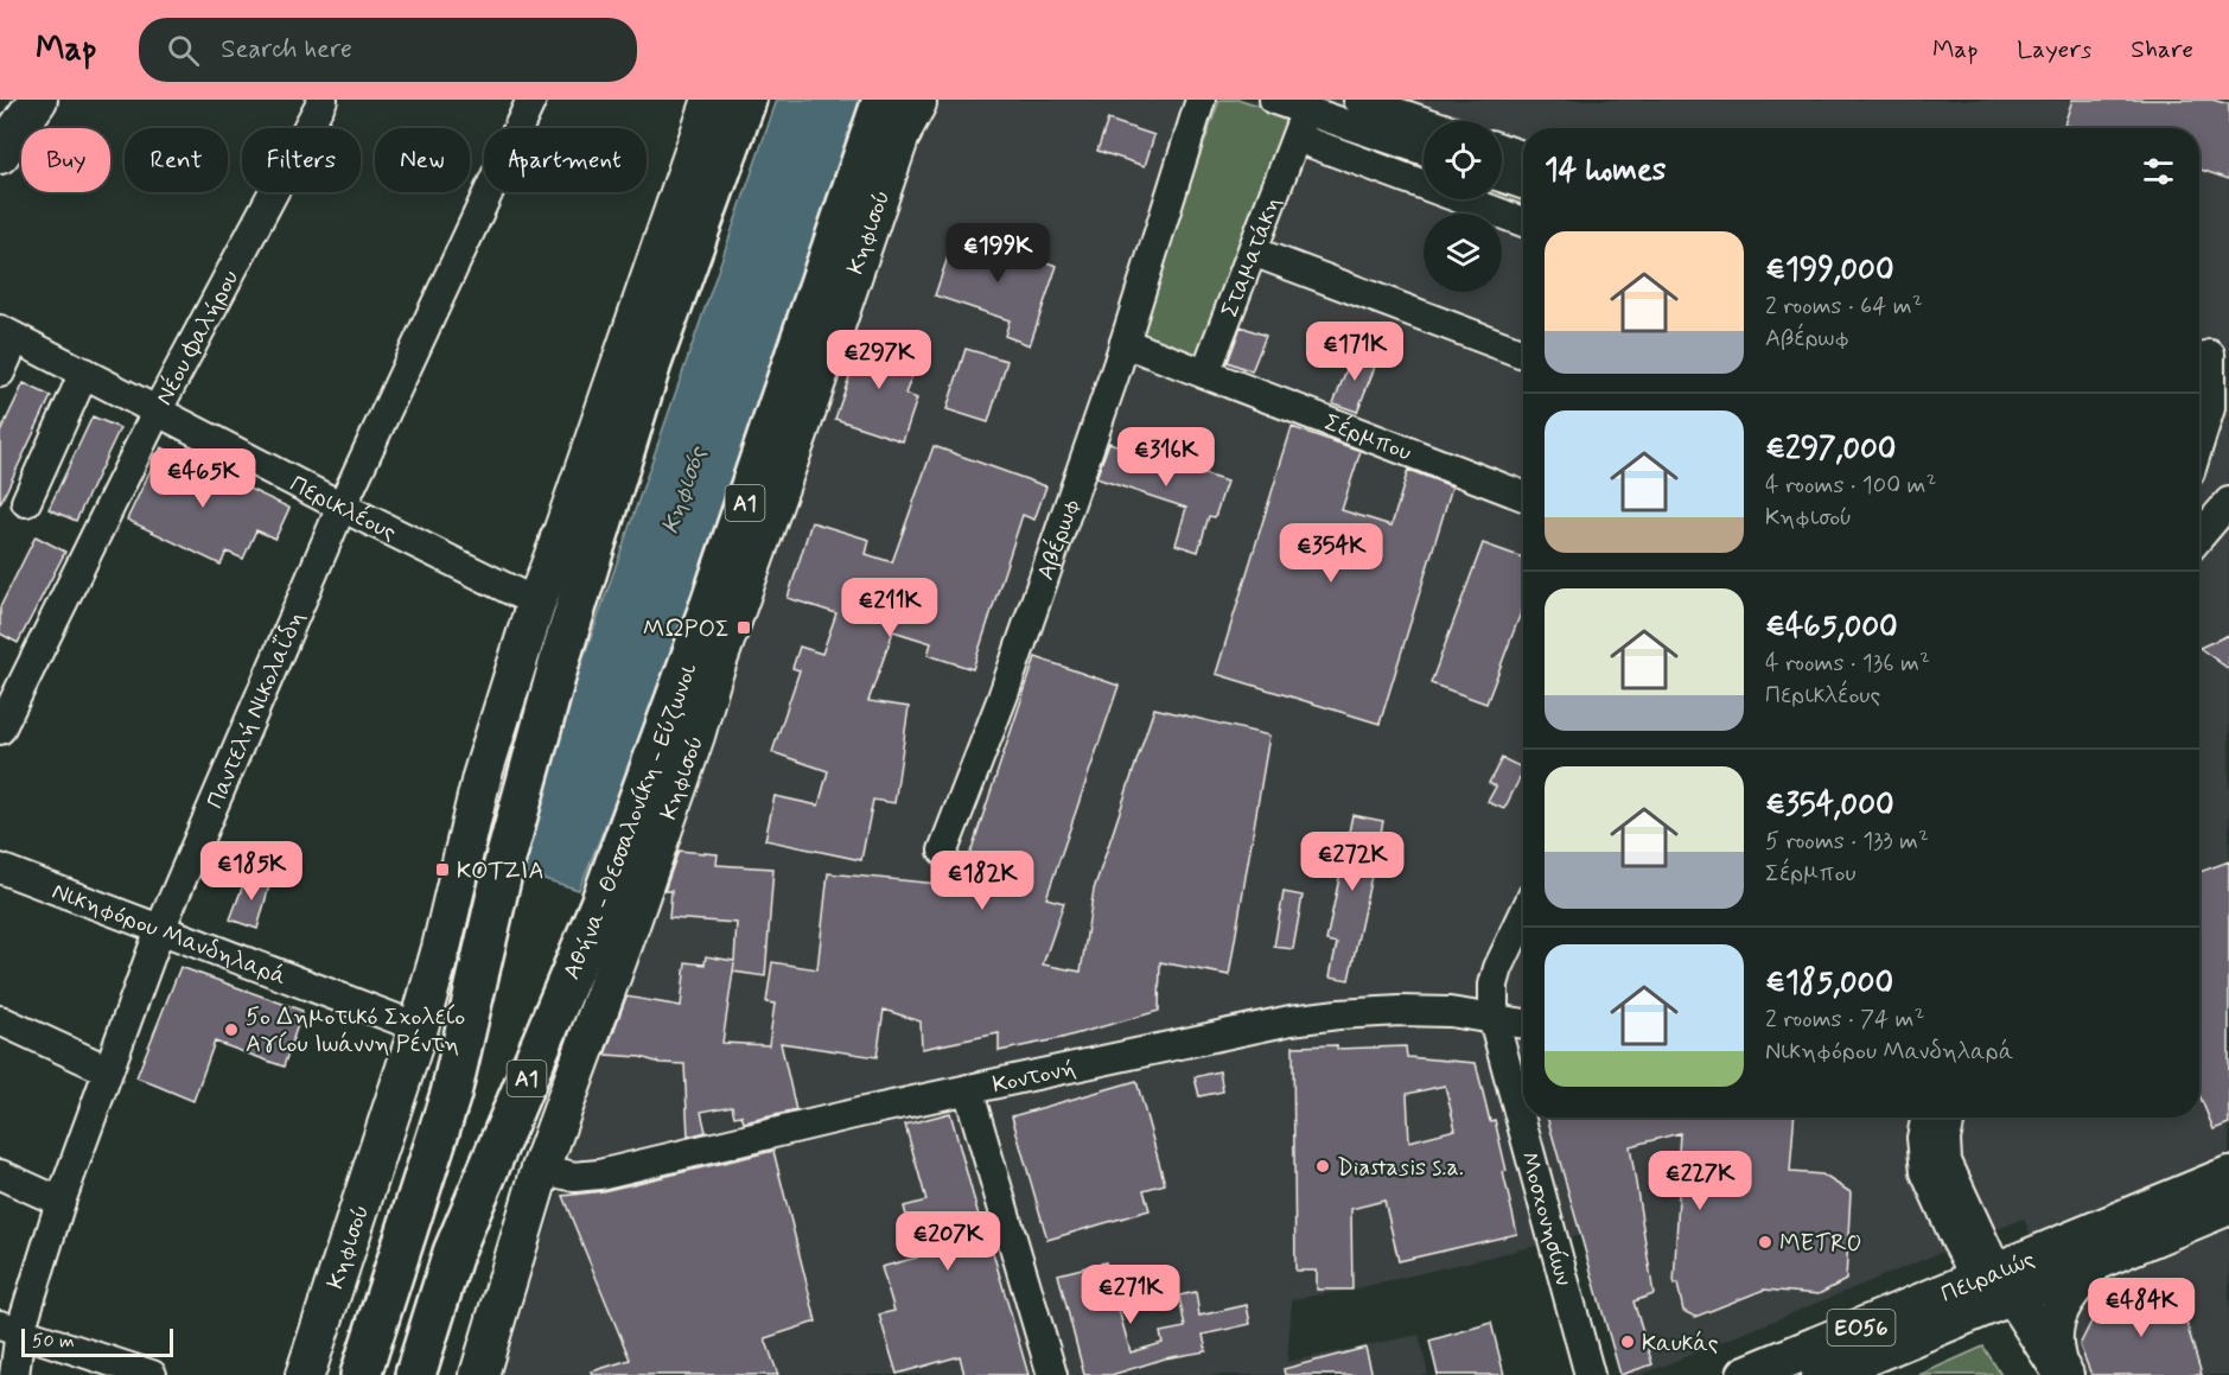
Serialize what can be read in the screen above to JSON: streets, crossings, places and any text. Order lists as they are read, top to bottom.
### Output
{
  "streets": {
    "highway": ["Α1", "Αθήνα - Θεσσαλονίκη - Εύζωνοι"],
    "main road": ["Κηφισού", "Πειραιώς", "ΕΟ56"],
    "street": [
      "Σταματάκη",
      "Νέου Φαλήρου",
      "Σέρμπου",
      "Περικλέους",
      "Αβέρωφ",
      "Παντελή Νικολαΐδη",
      "Νικηφόρου Μανδηλαρά",
      "Κοντονή",
      "Μοσχονησίων"
    ]
  },
  "crossings": [
    ["Κηφισού", "Περικλέους"],
    ["Κηφισού", "Αθήνα - Θεσσαλονίκη - Εύζωνοι"],
    ["Κηφισού", "Νικηφόρου Μανδηλαρά"],
    ["Κηφισού", "Κοντονή"],
    ["Σταματάκη", "Σέρμπου"],
    ["Νέου Φαλήρου", "Περικλέους"],
    ["Σέρμπου", "Αβέρωφ"],
    ["Περικλέους", "Παντελή Νικολαΐδη"],
    ["Παντελή Νικολαΐδη", "Νικηφόρου Μανδηλαρά"],
    ["Κοντονή", "Μοσχονησίων"]
  ],
  "water": ["Κηφισός"],
  "places": {
    "transit": ["ΜΩΡΟΣ", "ΚΟΤΖΙΑ"],
    "other": [
      "5ο Δημοτικό Σχολείο Αγίου Ιωάννη Ρέντη",
      "Diastasis s.a.",
      "METRO",
      "Καυκάς"
    ]
  },
  "scale_bar": "50 m",
  "page": {
    "header": "Map",
    "search": "Search here",
    "nav": ["Map", "Layers", "Share"],
    "chip": [
      "Buy",
      "Rent",
      "Filters",
      "New",
      "Apartment"
    ],
    "heading": "14 homes",
    "list": [
      {
        "name": "€199,000",
        "note": "2 rooms · 64 m² · Αβέρωφ"
      },
      {
        "name": "€297,000",
        "note": "4 rooms · 100 m² · Κηφισού"
      },
      {
        "name": "€465,000",
        "note": "4 rooms · 136 m² · Περικλέους"
      },
      {
        "name": "€354,000",
        "note": "5 rooms · 133 m² · Σέρμπου"
      },
      {
        "name": "€185,000",
        "note": "2 rooms · 74 m² · Νικηφόρου Μανδηλαρά"
      }
    ],
    "price": [
      "€199K",
      "€171K",
      "€297K",
      "€316K",
      "€465K",
      "€354K",
      "€211K",
      "€272K",
      "€185K",
      "€182K",
      "€227K",
      "€207K",
      "€271K",
      "€484K"
    ],
    "scale": "50 m"
  }
}
